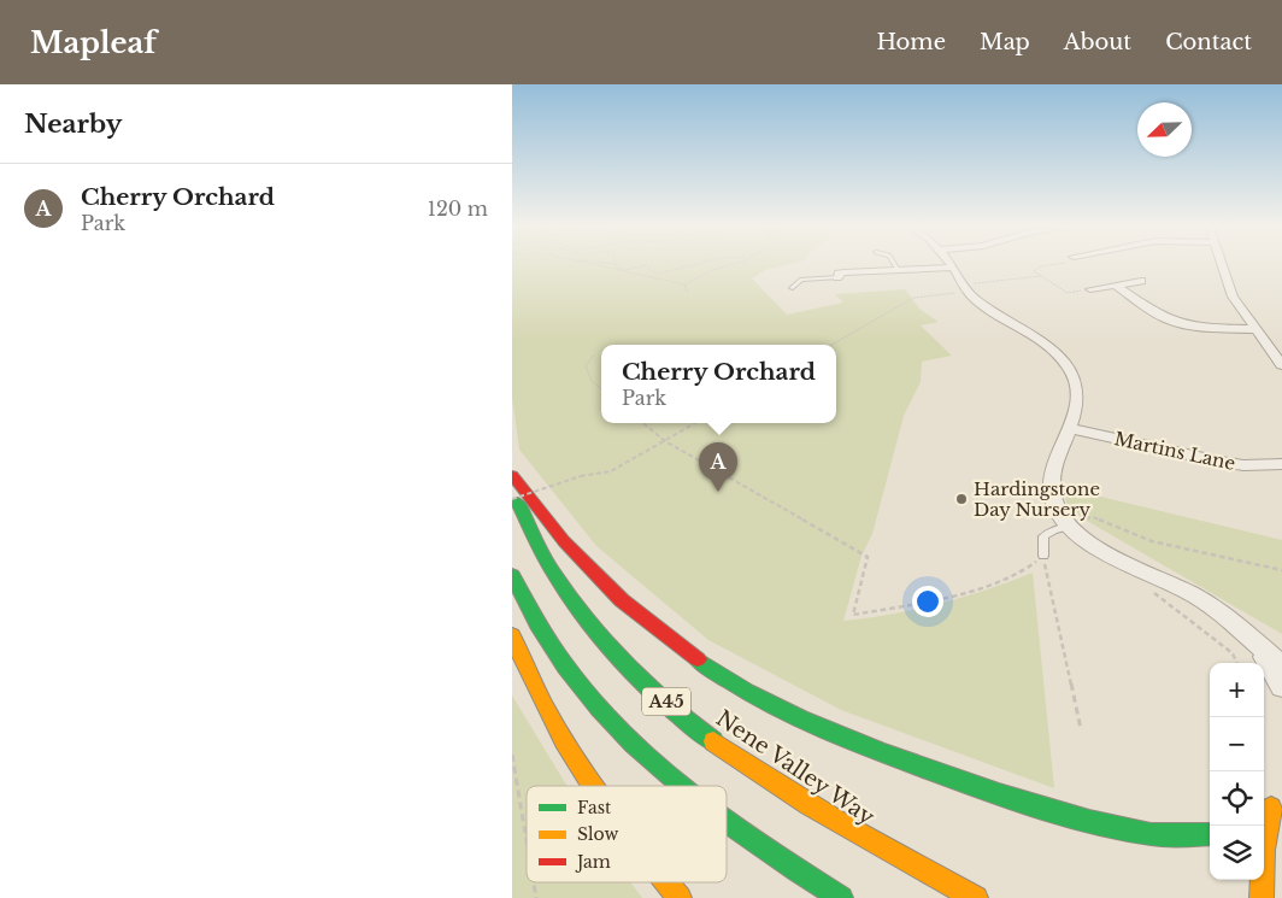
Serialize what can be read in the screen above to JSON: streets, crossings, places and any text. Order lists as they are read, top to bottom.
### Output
{
  "streets": {
    "highway": ["A45", "Nene Valley Way"],
    "street": ["Martins Lane"]
  },
  "places": ["Hardingstone Day Nursery"],
  "legend": ["Fast", "Slow", "Jam"],
  "north": "bottom left",
  "page": {
    "header": "Mapleaf",
    "nav": [
      "Home",
      "Map",
      "About",
      "Contact"
    ],
    "heading": "Nearby",
    "list": [
      {
        "mark": "A",
        "name": "Cherry Orchard",
        "note": "Park",
        "value": "120 m"
      }
    ],
    "popup": ["Cherry Orchard", "Park"],
    "pins": "A",
    "map_buttons": ["+", "−"]
  }
}
